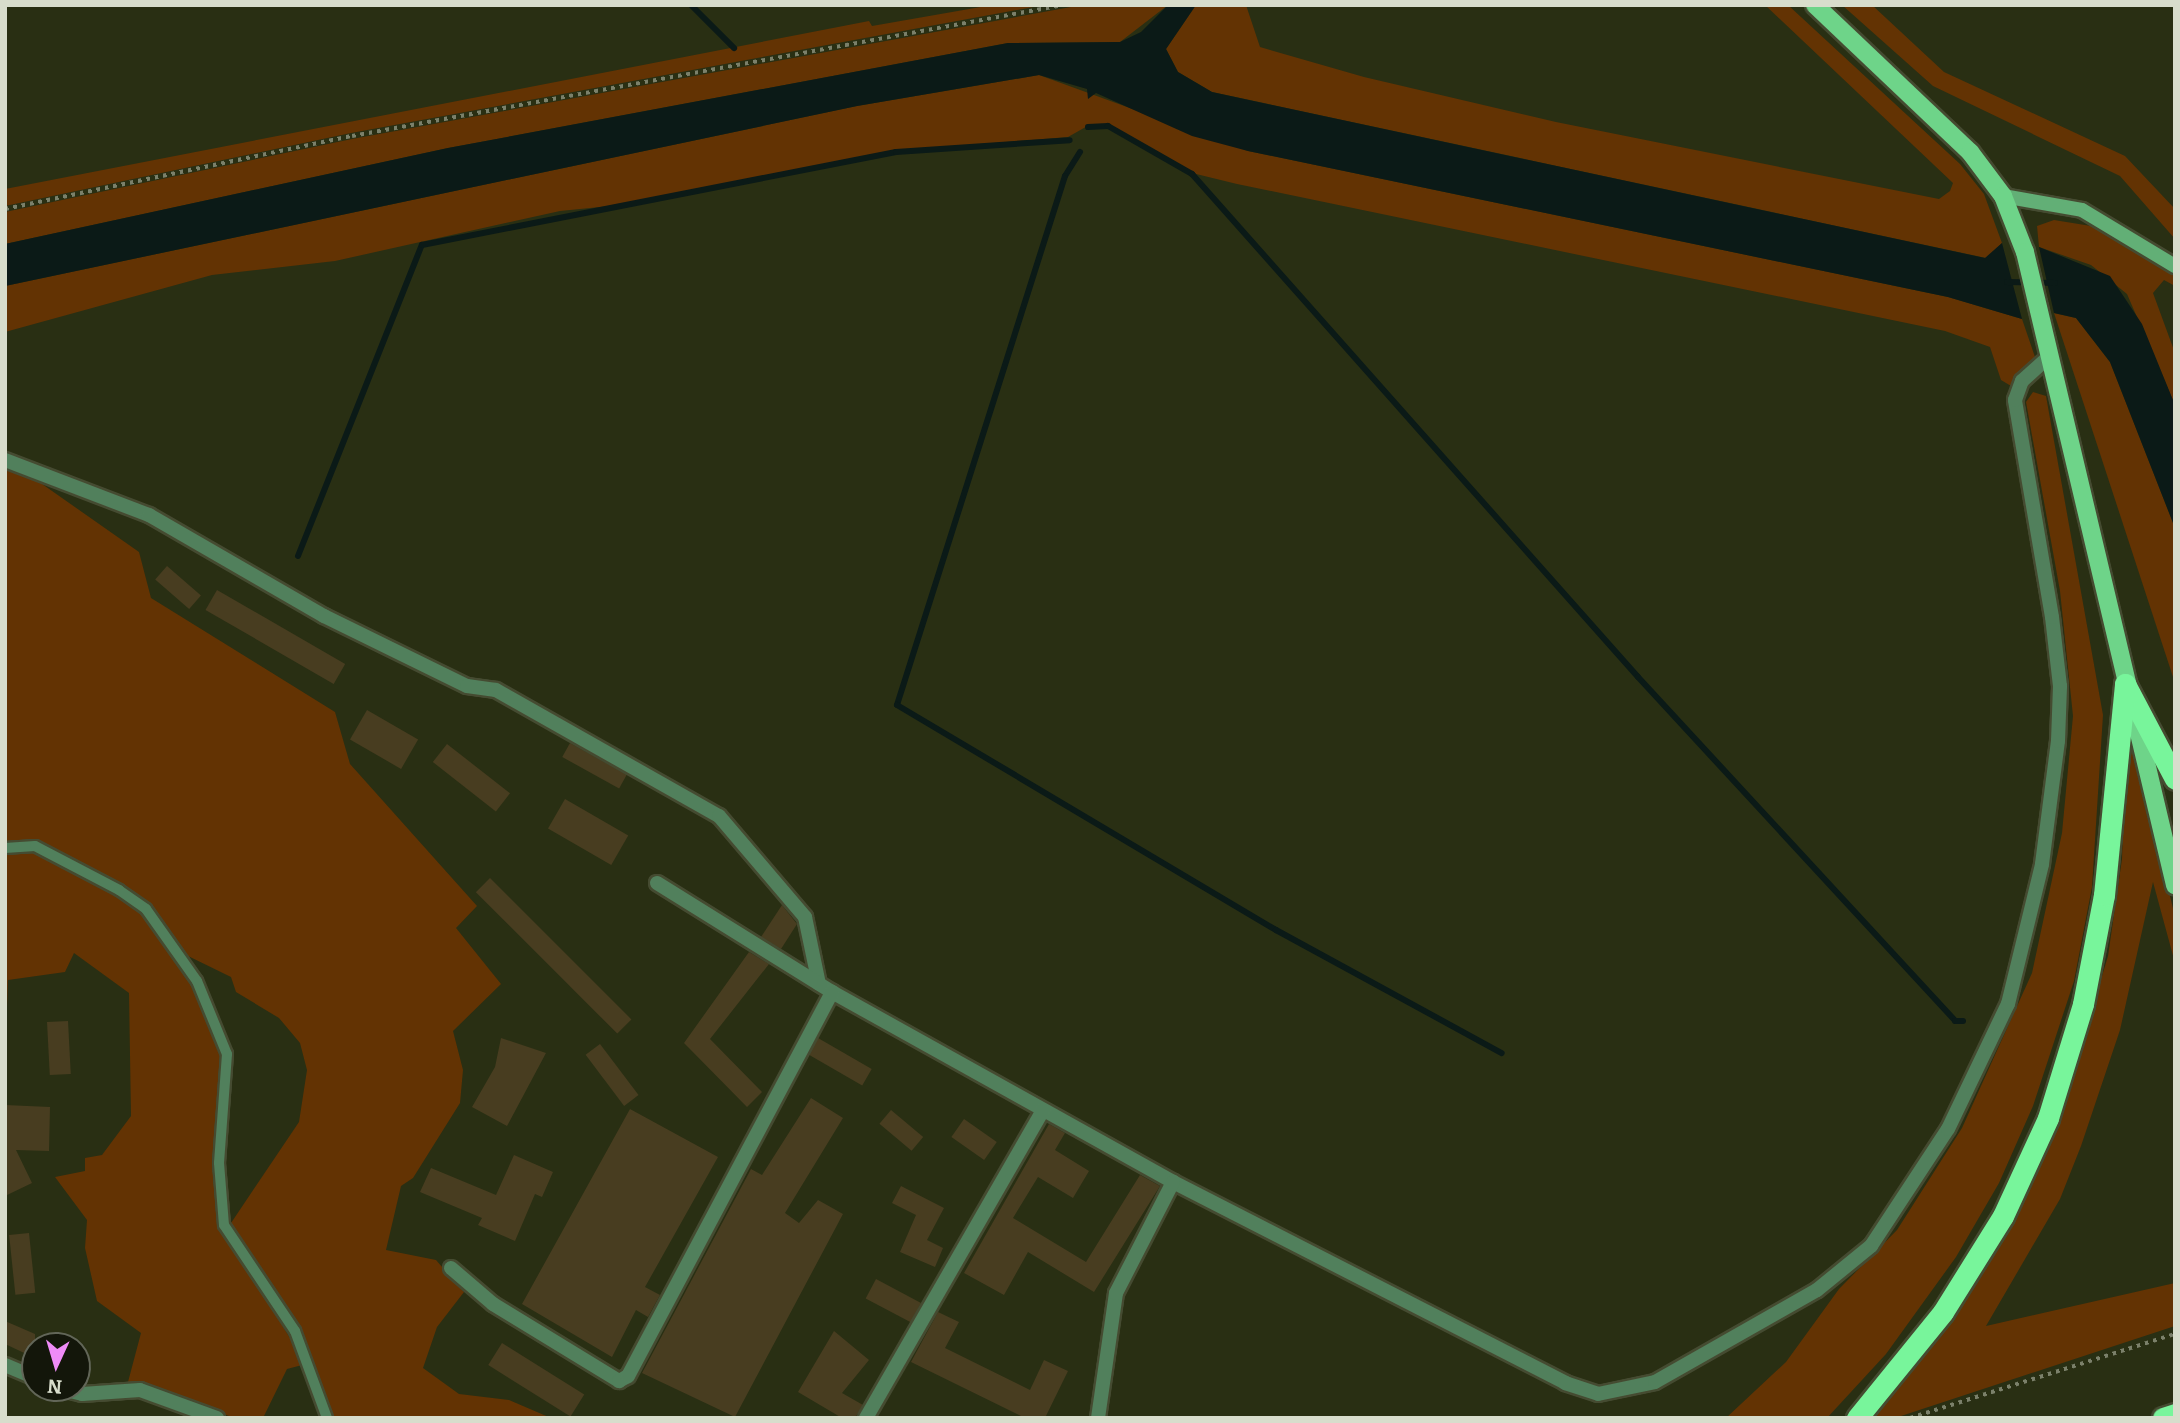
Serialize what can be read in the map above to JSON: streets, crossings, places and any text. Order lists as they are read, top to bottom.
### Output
{
  "north": "bottom"
}
